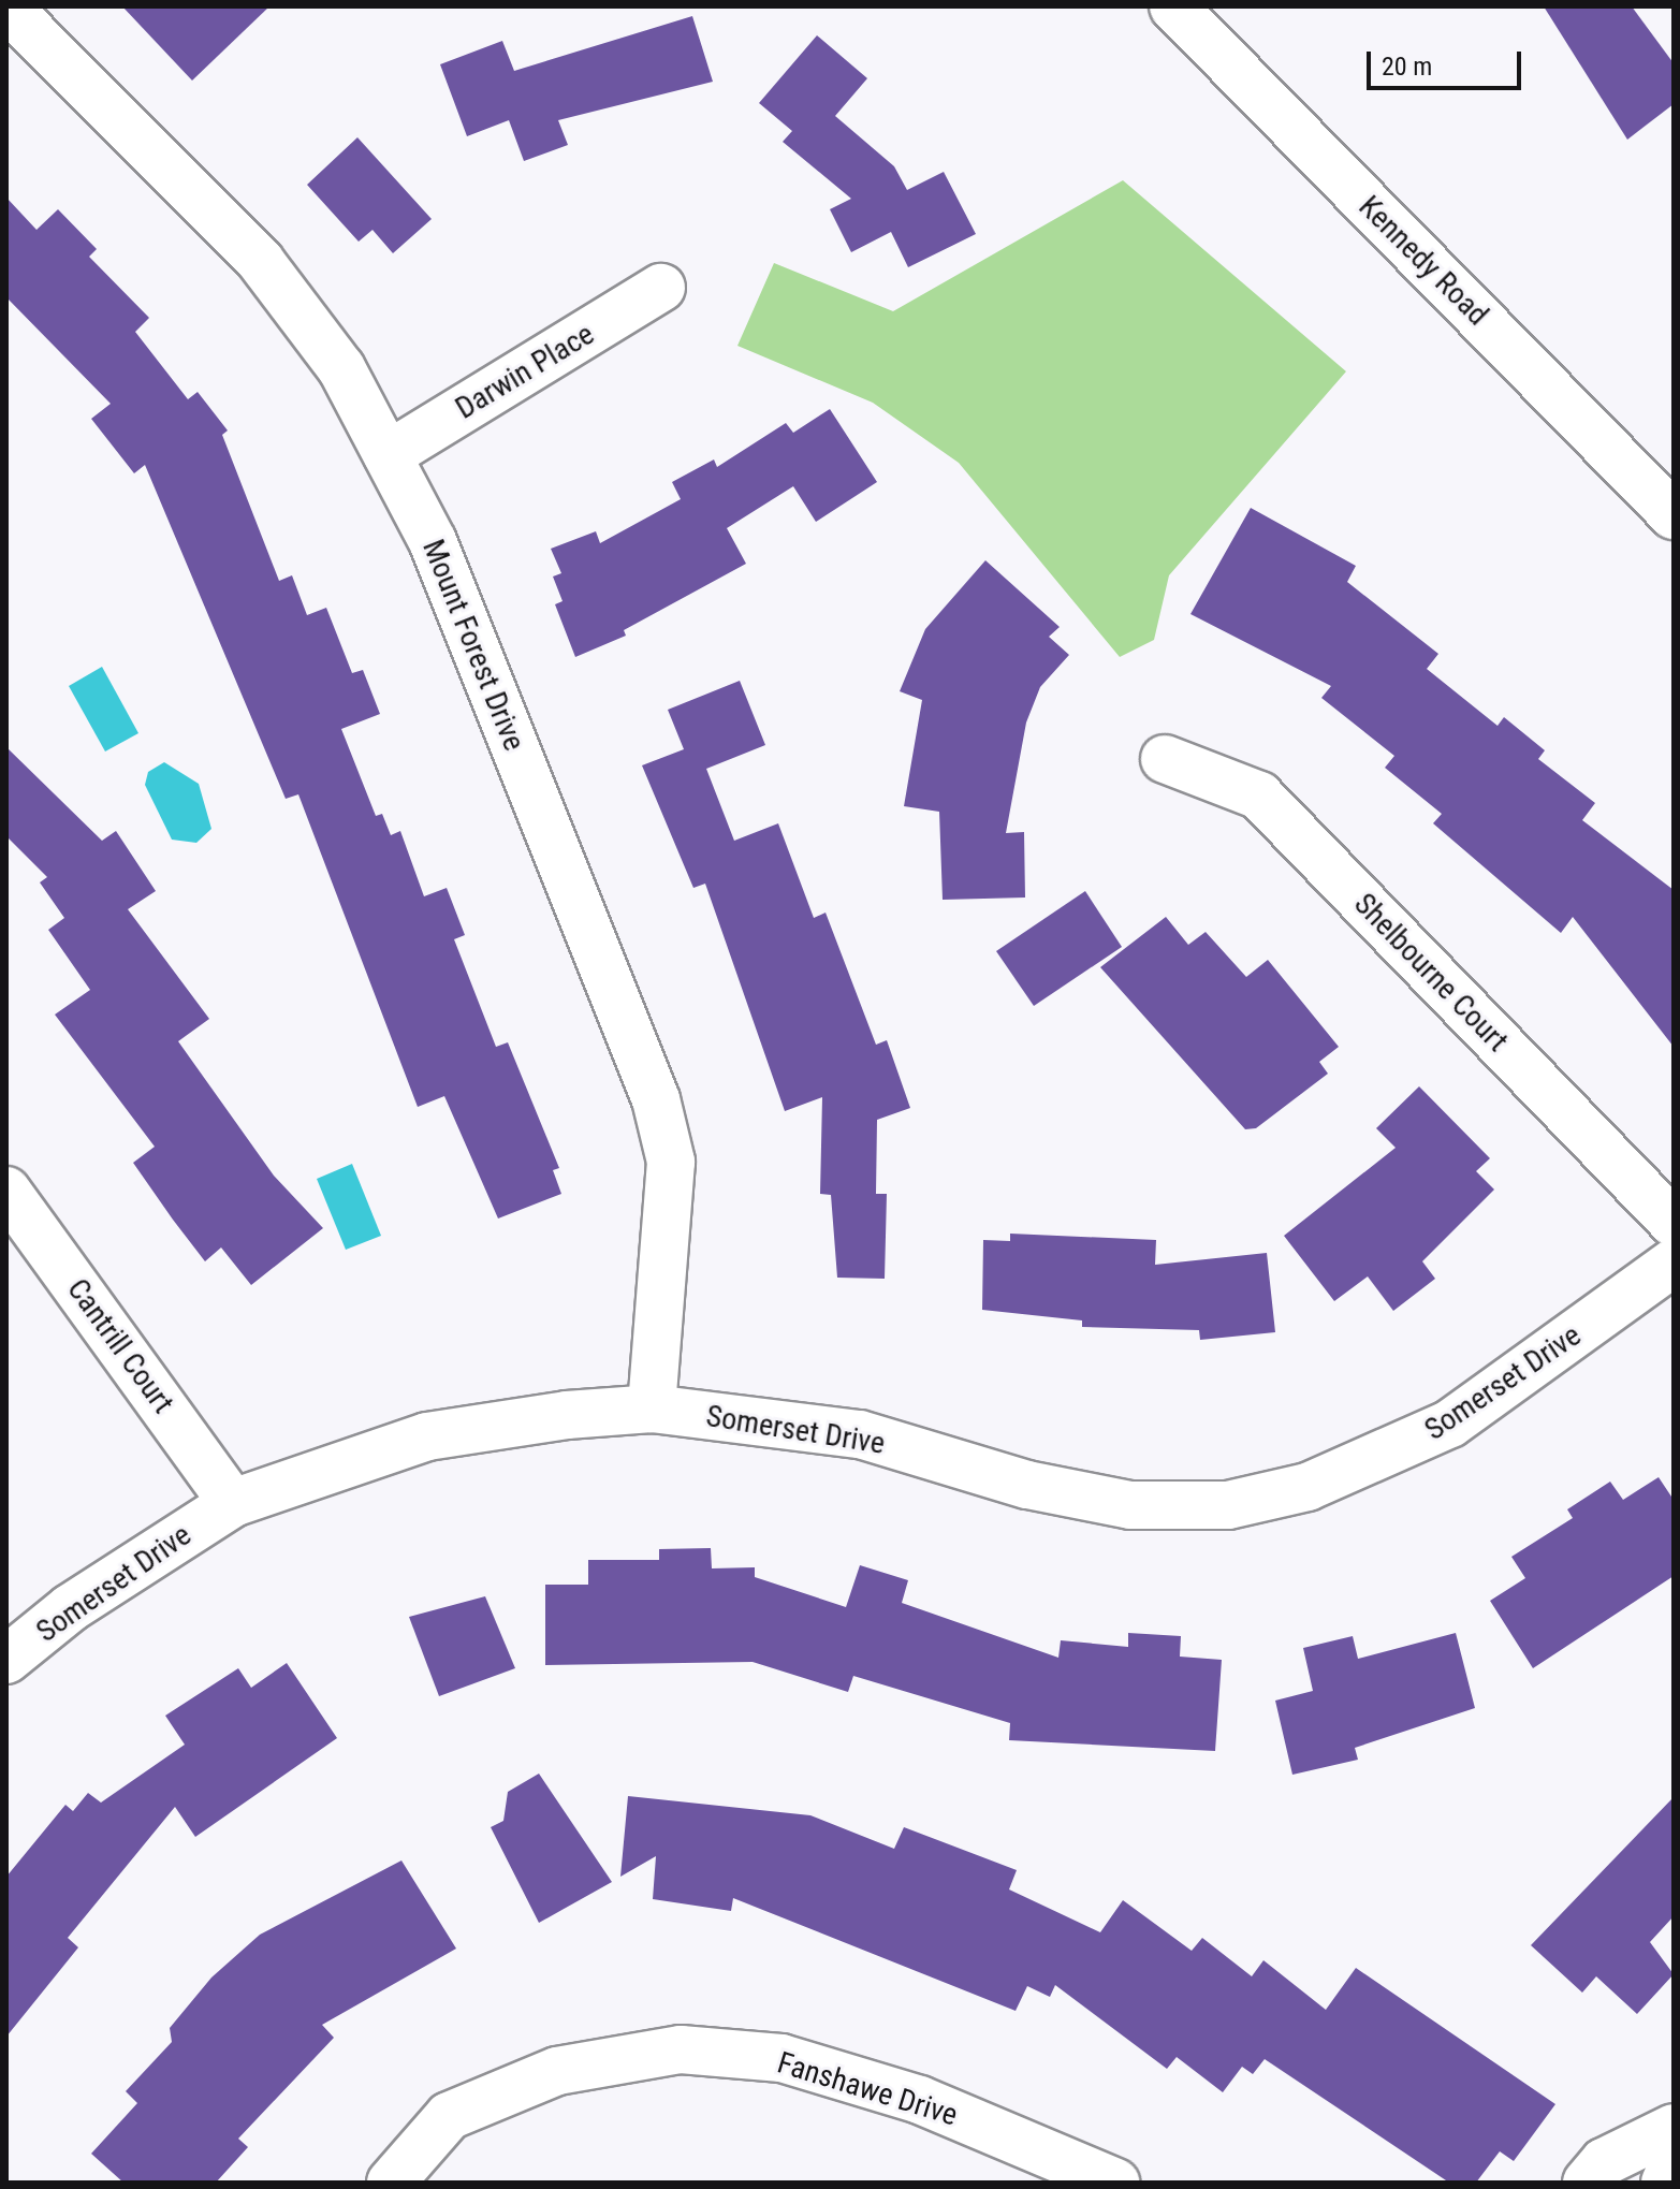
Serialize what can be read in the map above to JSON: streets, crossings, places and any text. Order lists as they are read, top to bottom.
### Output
{
  "streets": {
    "street": [
      "Kennedy Road",
      "Darwin Place",
      "Mount Forest Drive",
      "Shelbourne Court",
      "Cantrill Court",
      "Somerset Drive",
      "Fanshawe Drive"
    ]
  },
  "crossings": [
    ["Darwin Place", "Mount Forest Drive"],
    ["Mount Forest Drive", "Somerset Drive"],
    ["Cantrill Court", "Somerset Drive"]
  ],
  "scale_bar": "20 m"
}
